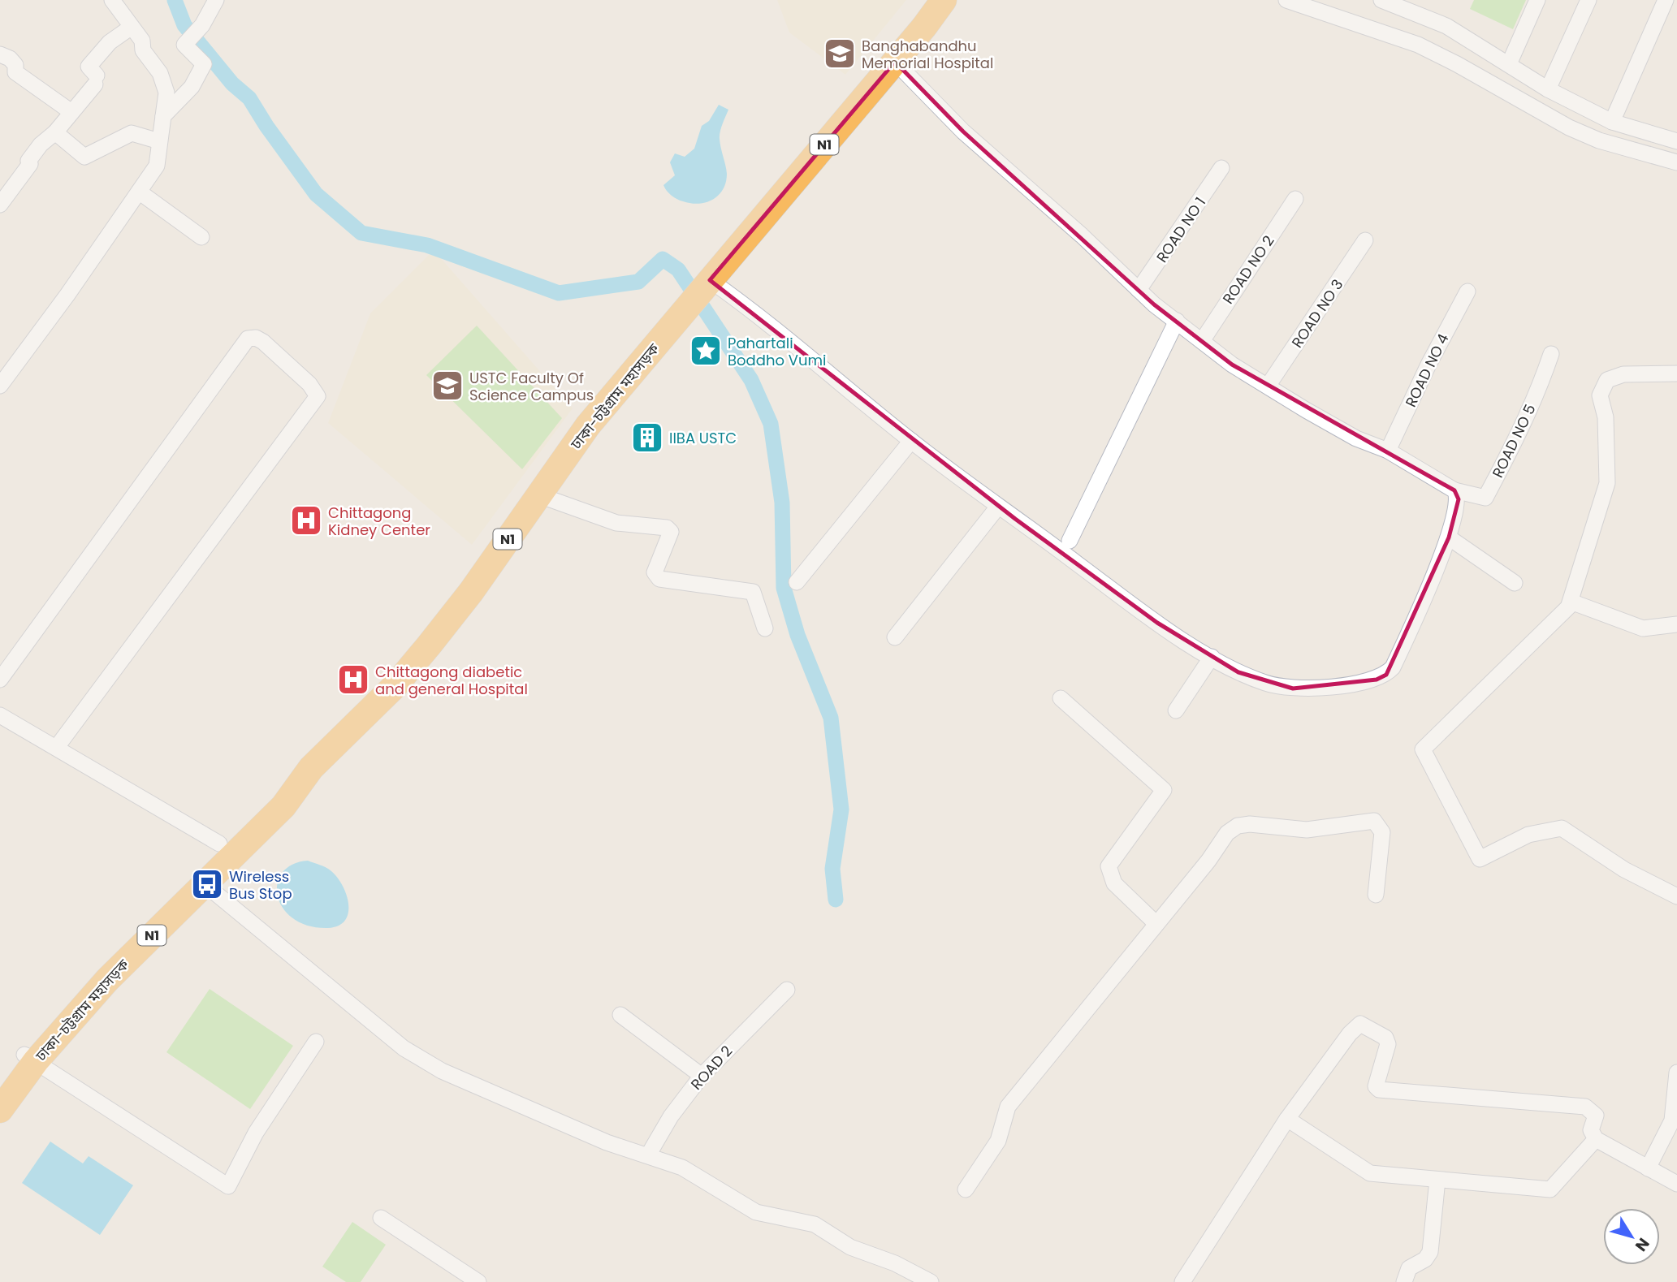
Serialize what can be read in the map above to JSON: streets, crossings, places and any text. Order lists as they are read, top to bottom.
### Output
{
  "streets": {
    "highway": ["N1", "ঢাকা-চট্টগ্রাম মহাসড়ক"],
    "street": [
      "ROAD NO 1",
      "ROAD NO 2",
      "ROAD NO 3",
      "ROAD NO 4",
      "ROAD NO 5",
      "ROAD 2"
    ]
  },
  "places": {
    "school or university": ["Banghabandhu Memorial Hospital", "USTC Faculty Of Science Campus"],
    "place": ["Pahartali Boddho Vumi"],
    "building": ["IIBA USTC"],
    "hospital": ["Chittagong Kidney Center", "Chittagong diabetic and general Hospital"],
    "bus stop": ["Wireless Bus Stop"]
  },
  "north": "bottom right"
}
